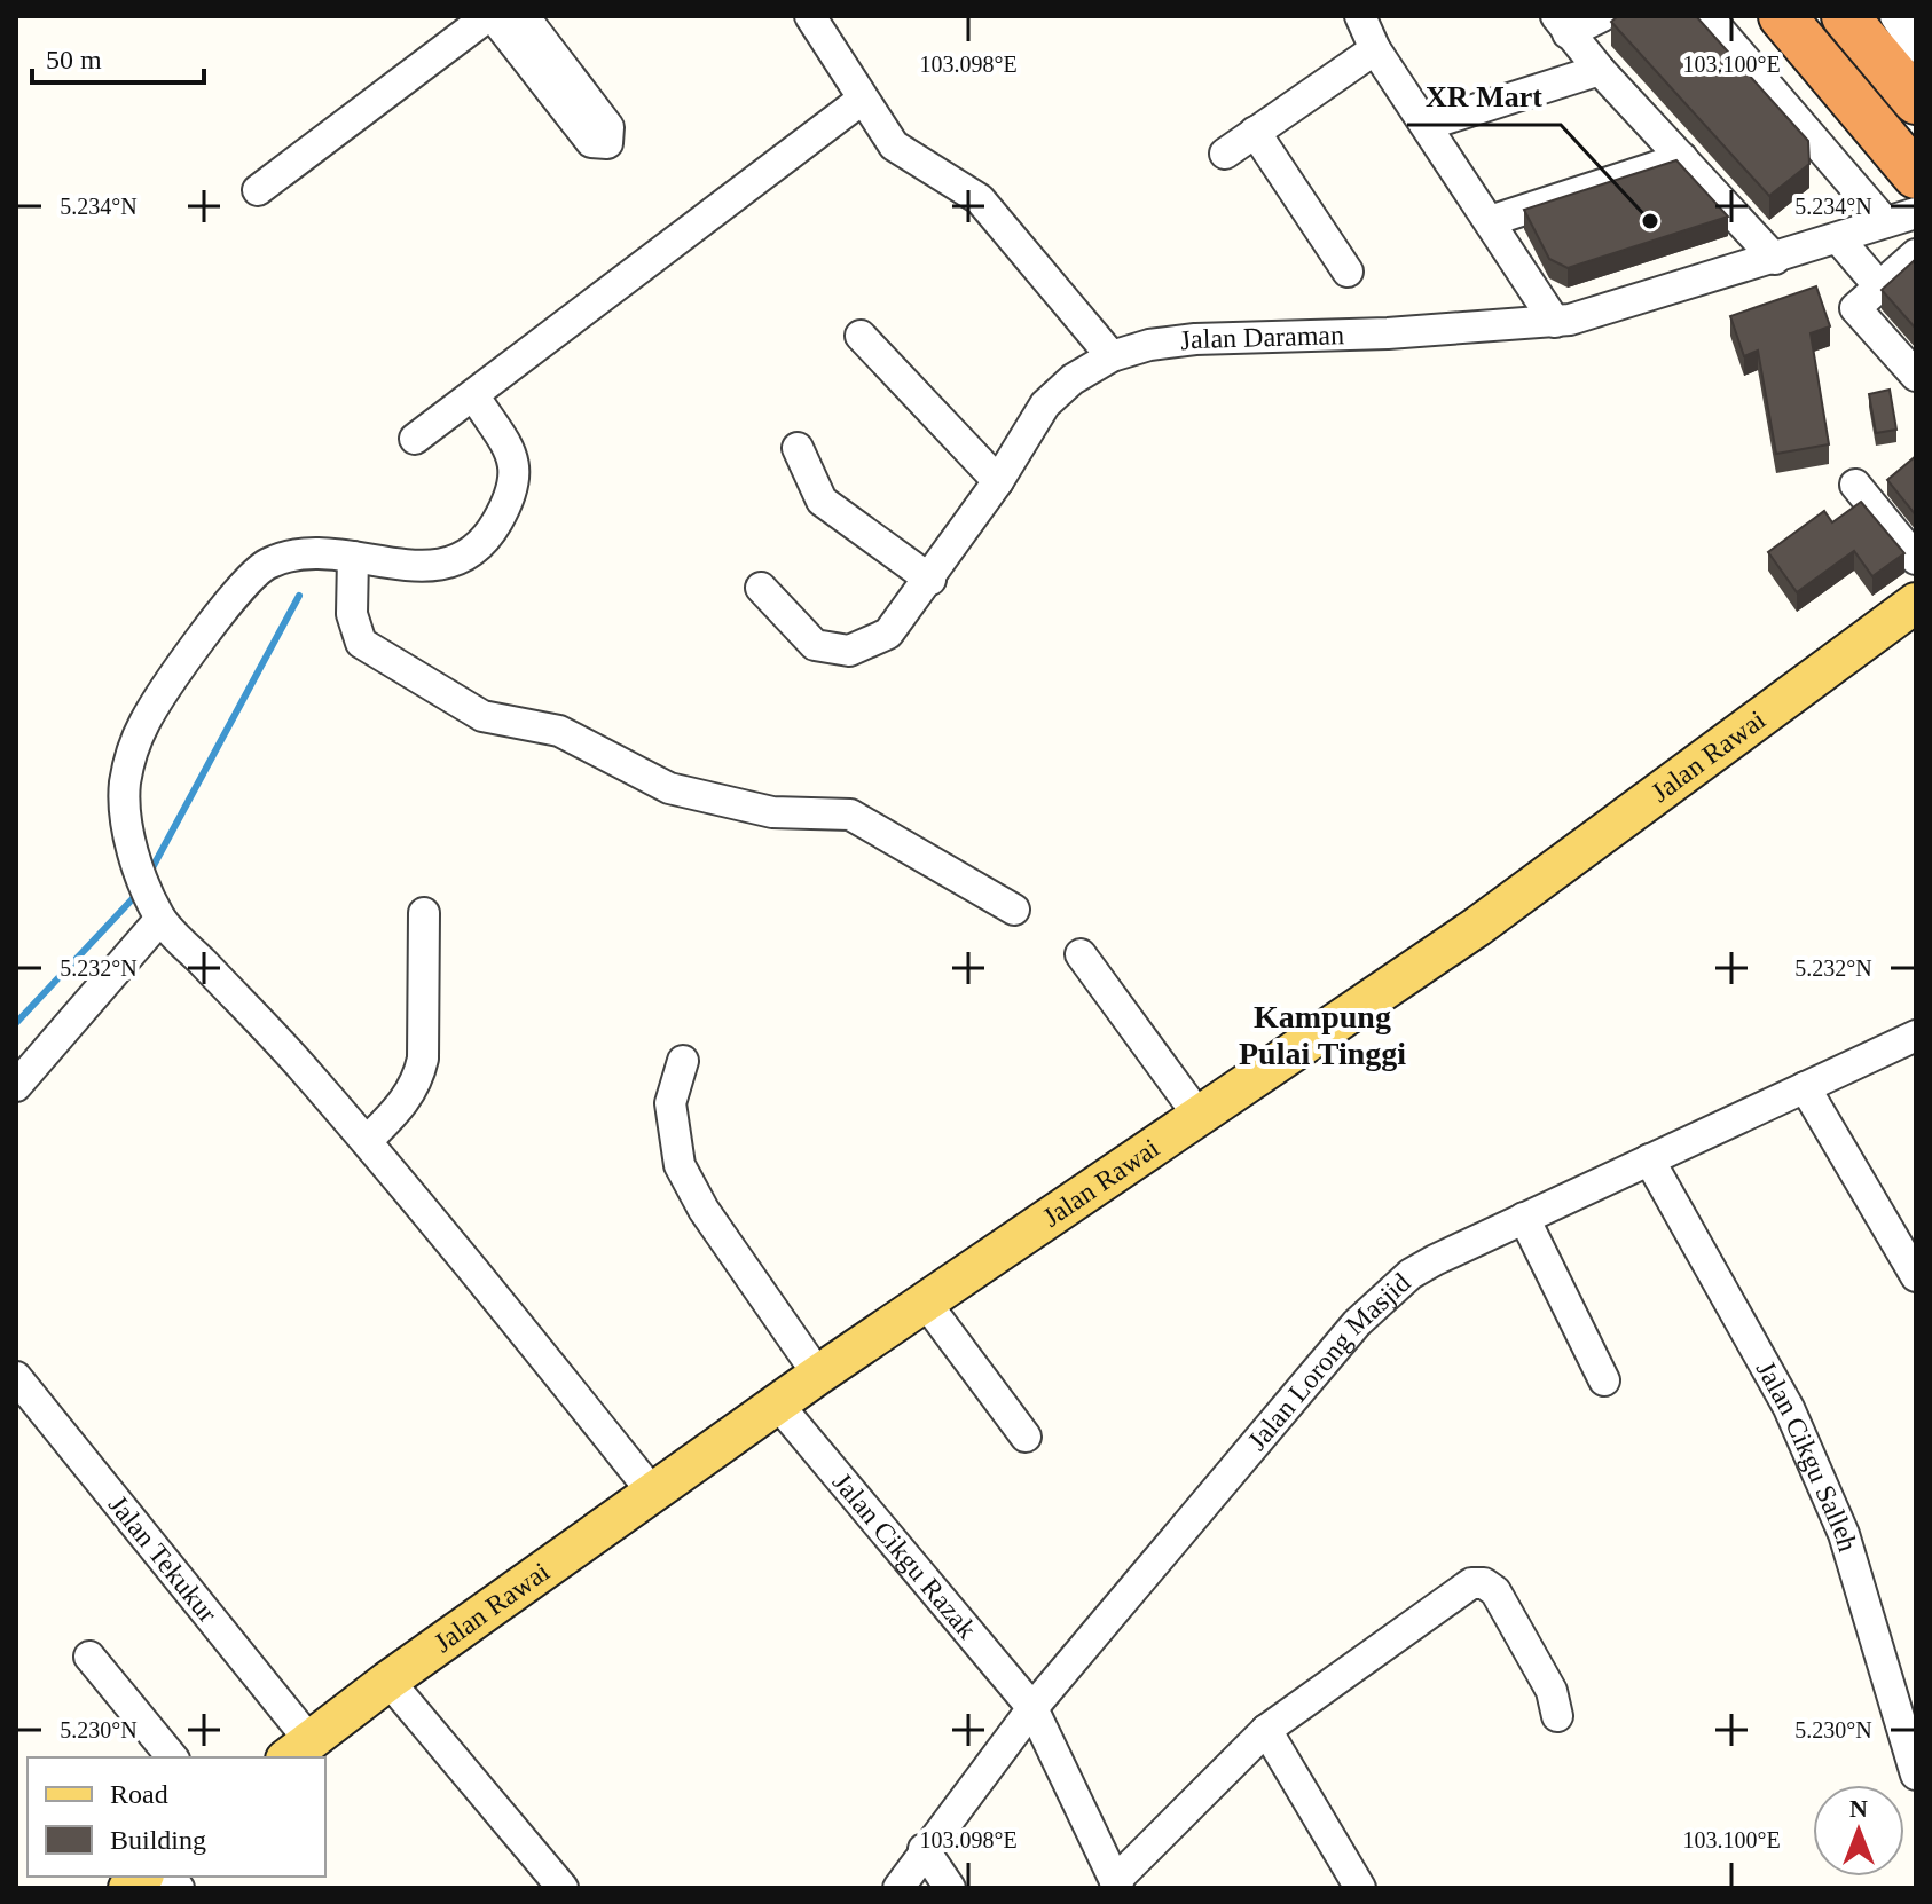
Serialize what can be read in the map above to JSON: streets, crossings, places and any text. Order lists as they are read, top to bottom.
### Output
{
  "streets": {
    "main road": ["Jalan Rawai"],
    "street": [
      "Jalan Daraman",
      "Jalan Lorong Masjid",
      "Jalan Cikgu Salleh",
      "Jalan Cikgu Razak",
      "Jalan Tekukur"
    ]
  },
  "crossings": [
    ["Jalan Rawai", "Jalan Cikgu Razak"],
    ["Jalan Rawai", "Jalan Tekukur"],
    ["Jalan Lorong Masjid", "Jalan Cikgu Salleh"],
    ["Jalan Lorong Masjid", "Jalan Cikgu Razak"]
  ],
  "districts": ["Kampung Pulai Tinggi"],
  "places": ["XR Mart"],
  "legend": ["Road", "Building"],
  "scale_bar": "50 m",
  "north": "top",
  "coordinates": [
    "103.098°E",
    "103.100°E",
    "5.234°N",
    "5.232°N",
    "5.230°N"
  ]
}
